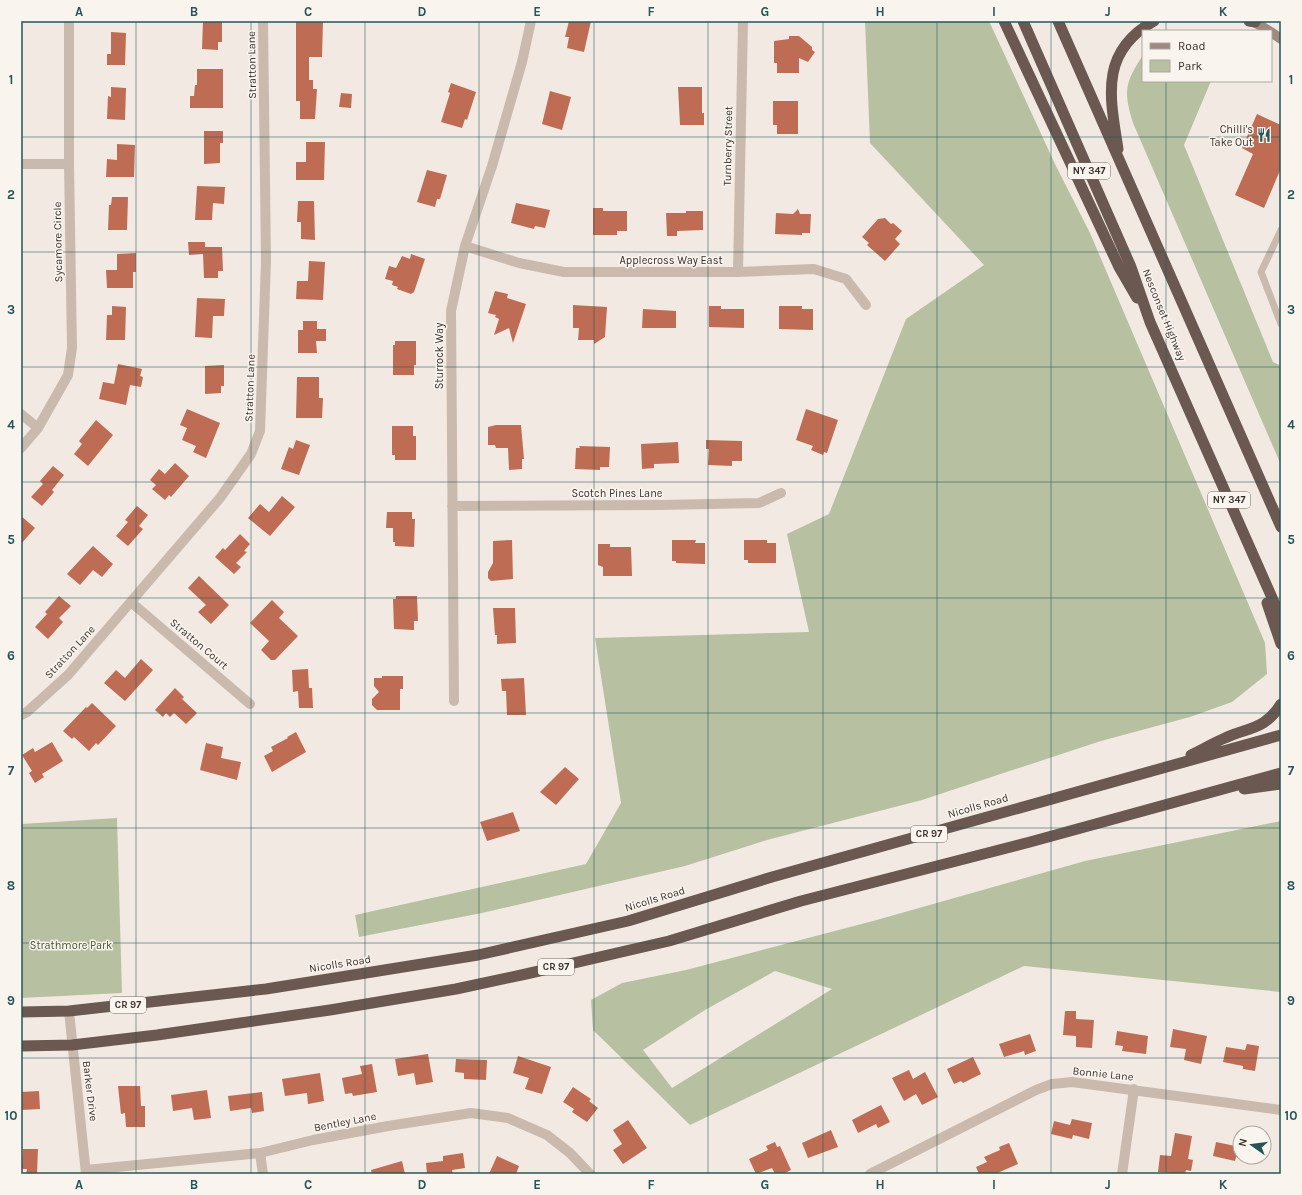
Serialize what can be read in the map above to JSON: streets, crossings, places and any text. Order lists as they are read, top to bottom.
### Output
{
  "streets": {
    "highway": [
      "NY 347",
      "Nesconset Highway",
      "Nicolls Road",
      "CR 97"
    ],
    "street": [
      "Stratton Lane",
      "Turnberry Street",
      "Sycamore Circle",
      "Applecross Way East",
      "Sturrock Way",
      "Scotch Pines Lane",
      "Stratton Court",
      "Bonnie Lane",
      "Barker Drive",
      "Bentley Lane"
    ]
  },
  "crossings": [
    ["Stratton Lane", "Stratton Court"],
    ["Turnberry Street", "Applecross Way East"],
    ["Applecross Way East", "Sturrock Way"],
    ["Sturrock Way", "Scotch Pines Lane"],
    ["Nicolls Road", "Barker Drive"],
    ["CR 97", "Barker Drive"],
    ["Barker Drive", "Bentley Lane"]
  ],
  "parks": ["Strathmore Park"],
  "places": {
    "restaurant": ["Chilli's Take Out"]
  },
  "legend": ["Road", "Park"],
  "north": "left",
  "grid": {
    "columns": [
      "A",
      "B",
      "C",
      "D",
      "E",
      "F",
      "G",
      "H",
      "I",
      "J",
      "K"
    ],
    "rows": [
      "1",
      "2",
      "3",
      "4",
      "5",
      "6",
      "7",
      "8",
      "9",
      "10"
    ]
  }
}
